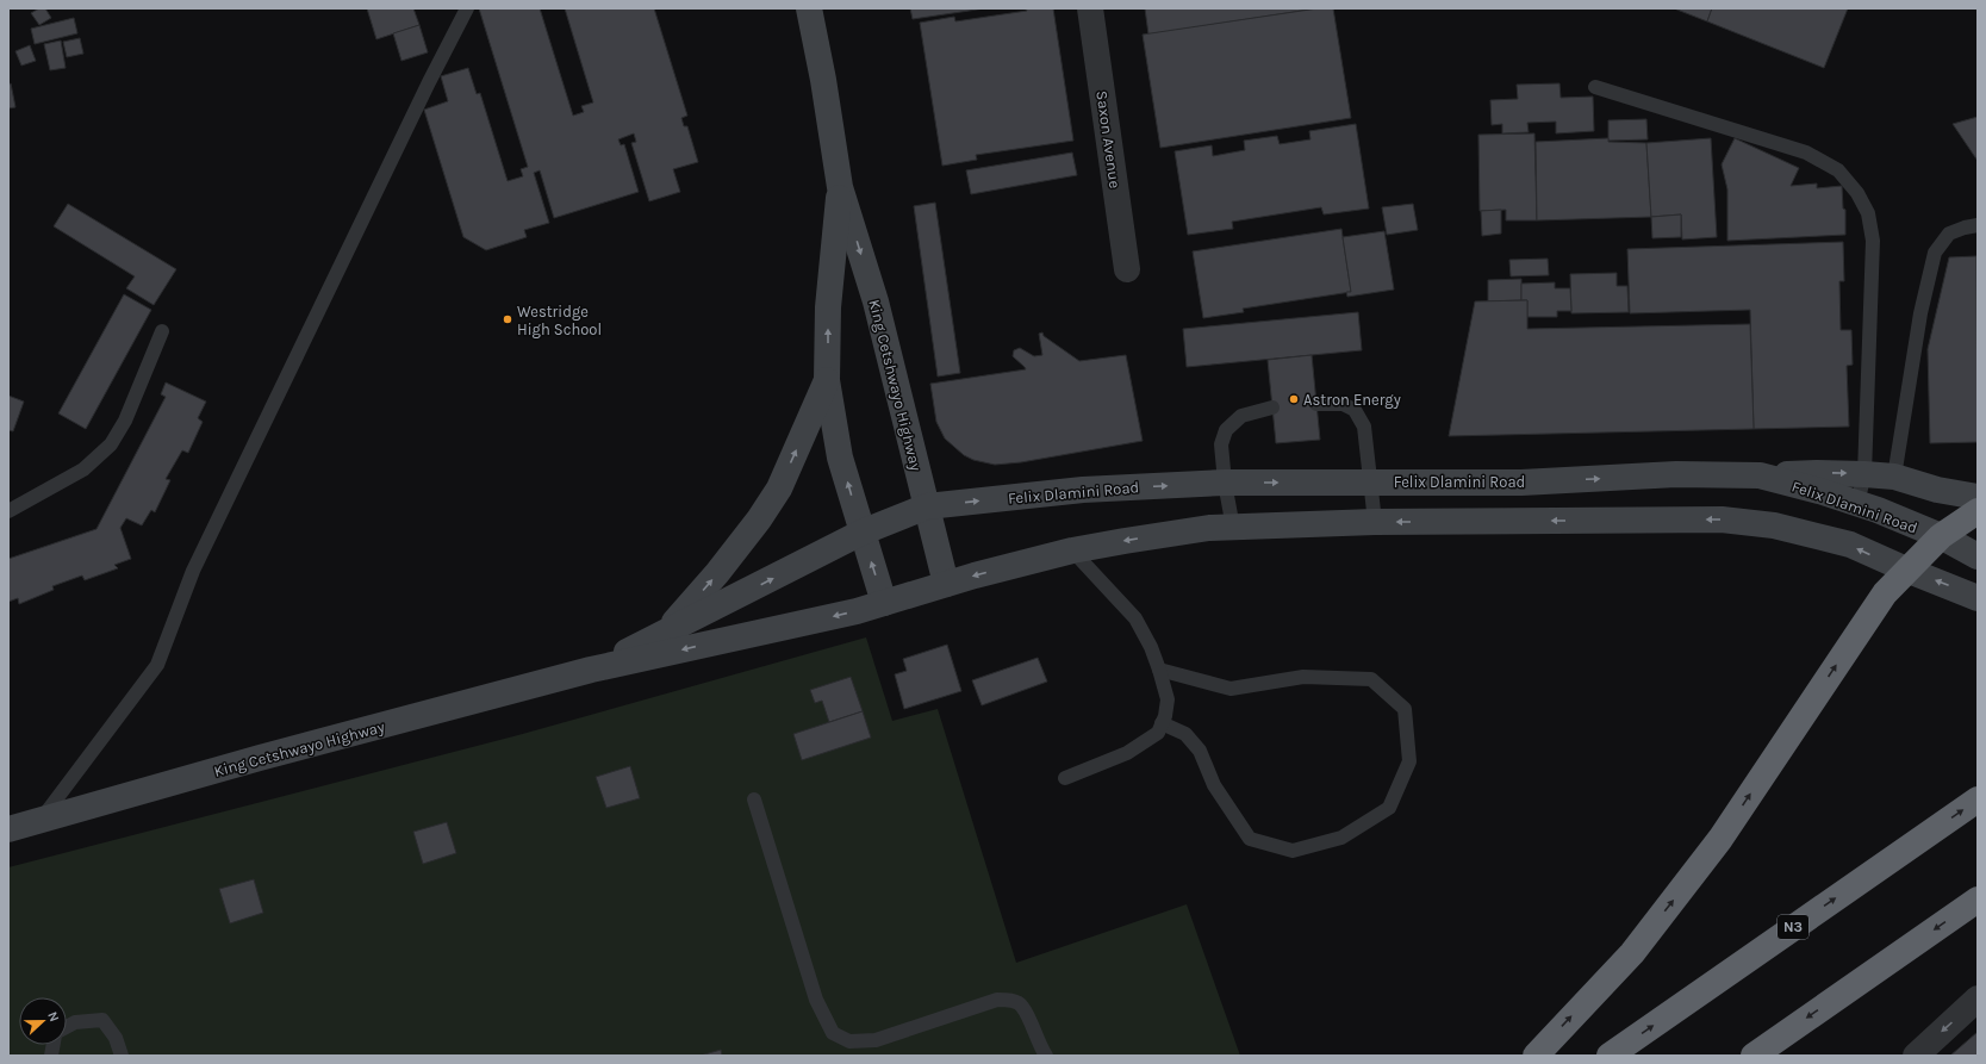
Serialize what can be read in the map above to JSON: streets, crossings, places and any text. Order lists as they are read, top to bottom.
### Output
{
  "streets": {
    "highway": ["N3"],
    "main road": ["King Cetshwayo Highway", "Felix Dlamini Road"],
    "street": ["Saxon Avenue"]
  },
  "crossings": [
    ["King Cetshwayo Highway", "Felix Dlamini Road"]
  ],
  "places": ["Westridge High School", "Astron Energy"],
  "north": "right"
}
